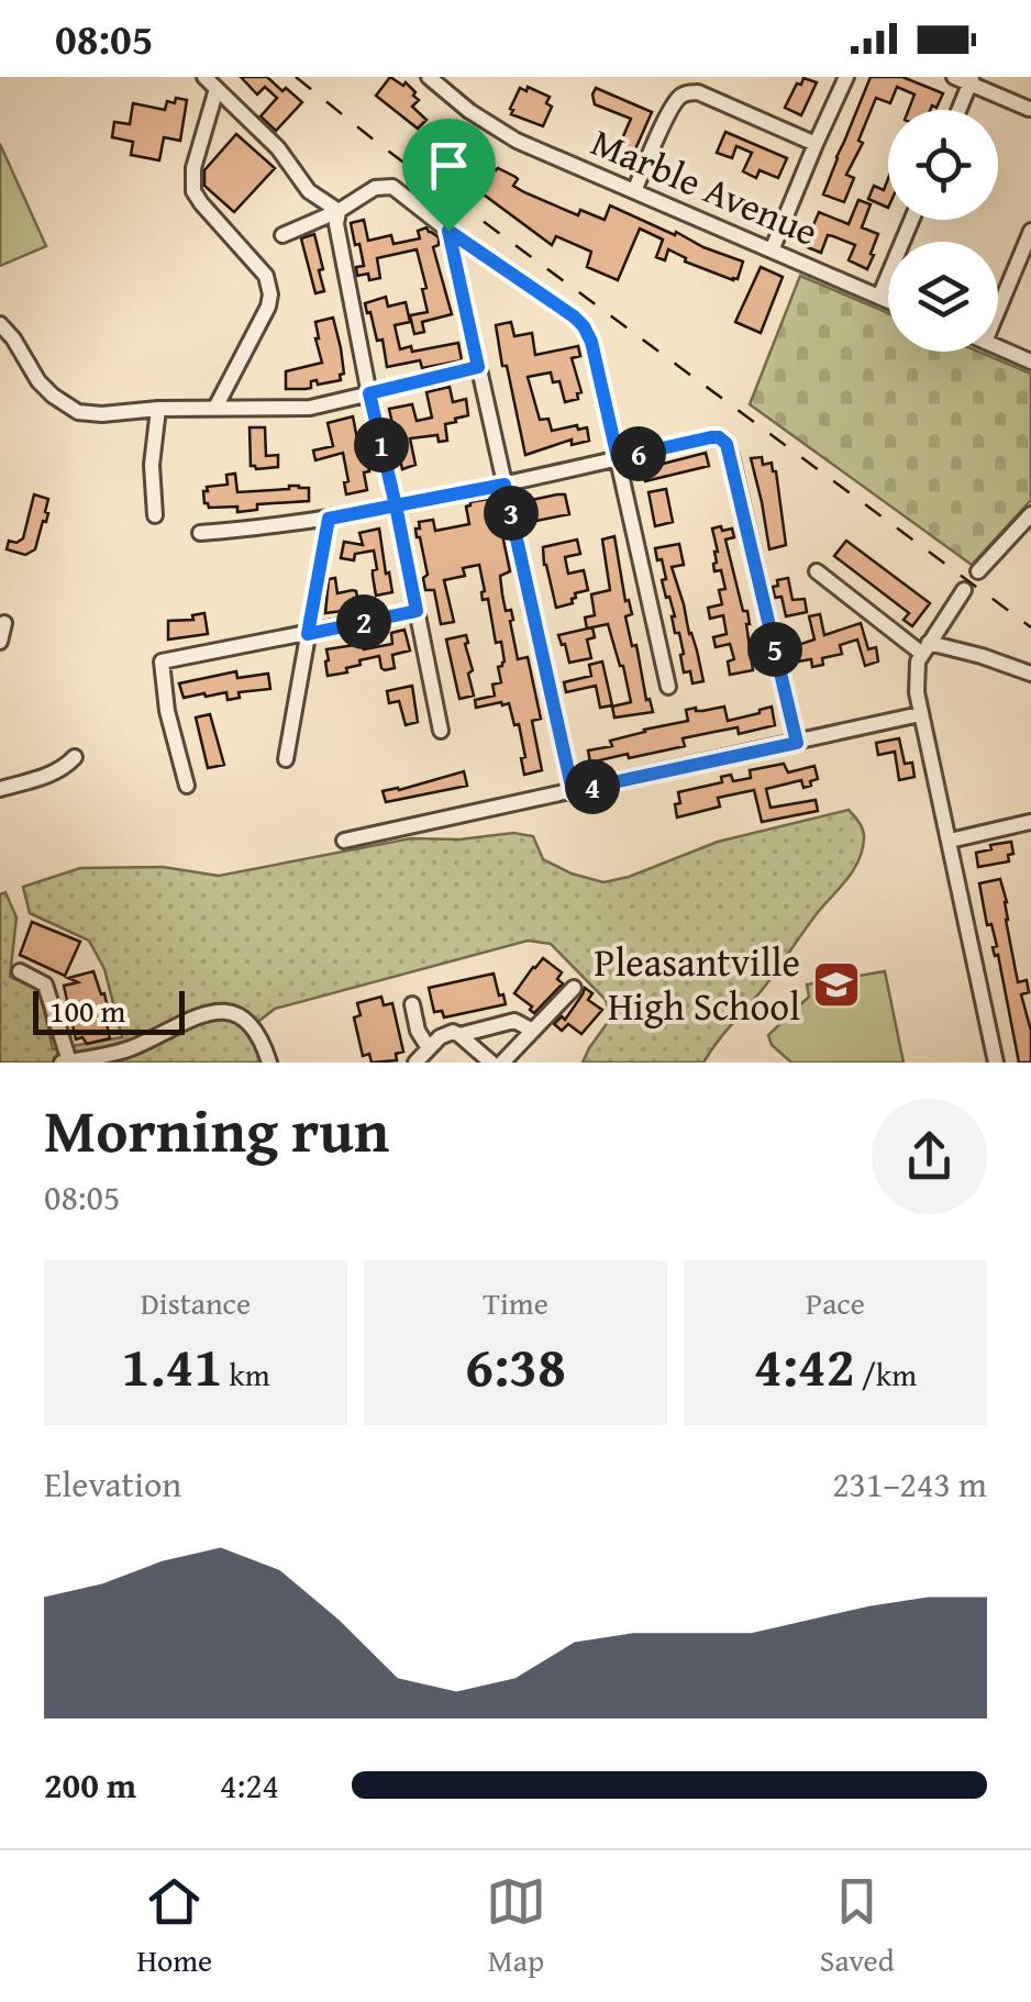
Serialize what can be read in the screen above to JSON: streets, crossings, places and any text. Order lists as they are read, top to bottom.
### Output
{
  "streets": {
    "street": ["Marble Avenue"]
  },
  "places": {
    "school or university": ["Pleasantville High School"]
  },
  "scale_bar": "100 m",
  "page": {
    "status": "08:05",
    "pins": [
      "1",
      "6",
      "3",
      "2",
      "5",
      "4"
    ],
    "scale": "100 m",
    "heading": ["Morning run", "08:05"],
    "stats": [
      ["Distance", "1.41 km"],
      ["Time", "6:38"],
      ["Pace", "4:42 /km"]
    ],
    "chart": ["Elevation", "231–243 m"],
    "list": [
      {
        "name": "200 m",
        "note": "4:24"
      }
    ],
    "tabs": ["Home", "Map", "Saved"]
  }
}
